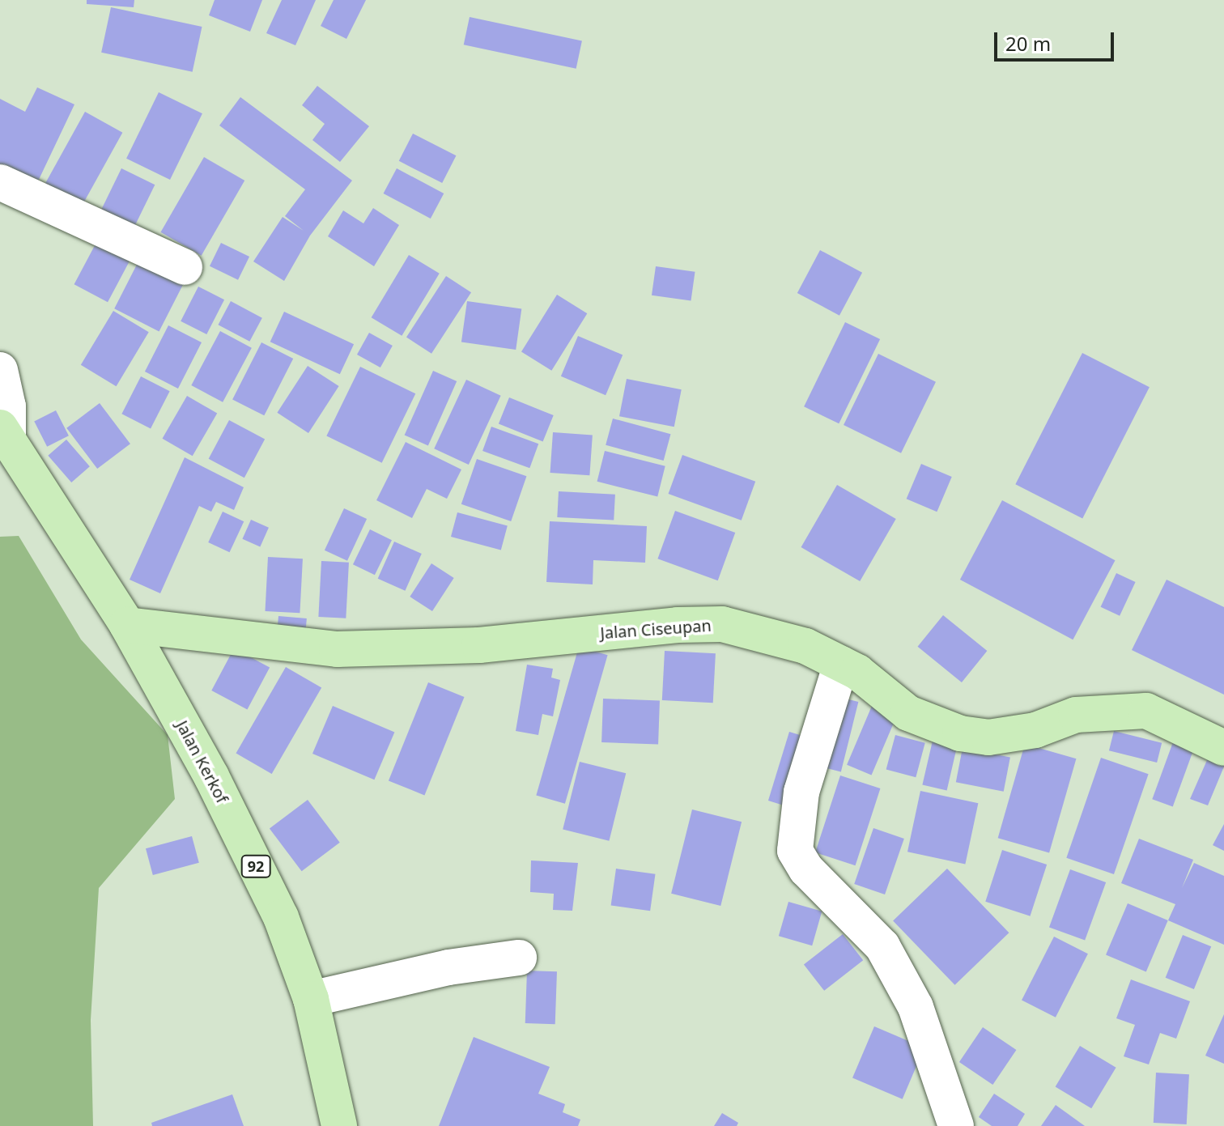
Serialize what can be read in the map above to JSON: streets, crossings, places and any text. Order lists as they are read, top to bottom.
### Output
{
  "streets": {
    "main road": ["Jalan Ciseupan", "Jalan Kerkof", "92"]
  },
  "crossings": [
    ["Jalan Ciseupan", "Jalan Kerkof"]
  ],
  "scale_bar": "20 m"
}
